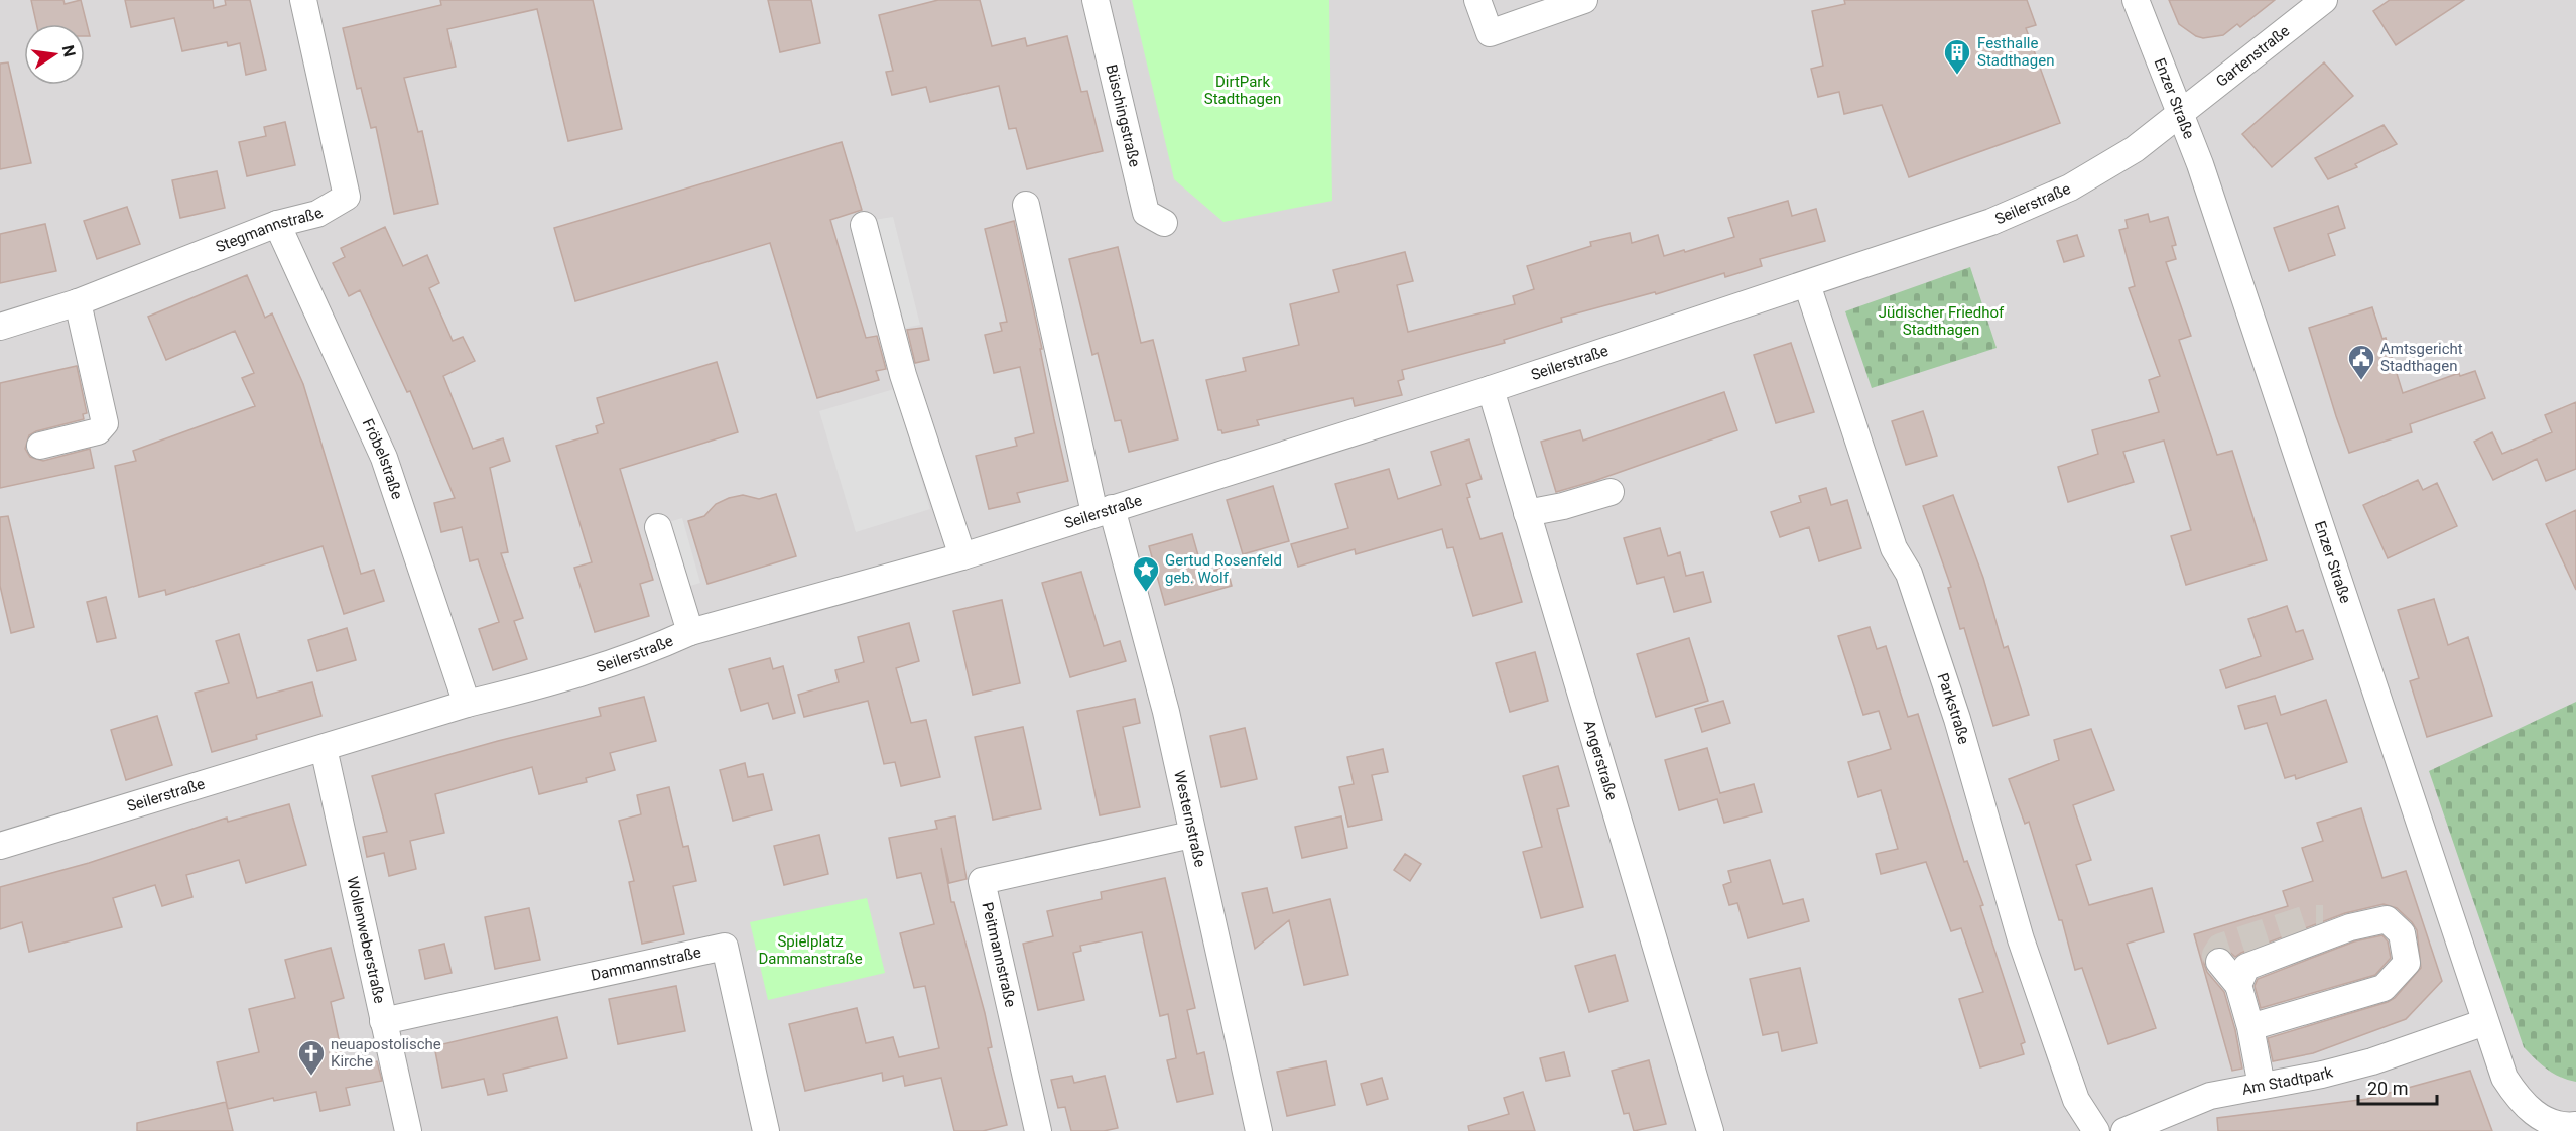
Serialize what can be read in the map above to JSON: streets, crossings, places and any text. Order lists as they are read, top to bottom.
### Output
{
  "streets": {
    "street": [
      "Gartenstraße",
      "Enzer Straße",
      "Büschingstraße",
      "Seilerstraße",
      "Stegmannstraße",
      "Fröbelstraße",
      "Parkstraße",
      "Angerstraße",
      "Westernstraße",
      "Wollenweberstraße",
      "Peitmannstraße",
      "Dammannstraße",
      "Am Stadtpark"
    ]
  },
  "crossings": [
    ["Gartenstraße", "Enzer Straße"],
    ["Gartenstraße", "Seilerstraße"],
    ["Enzer Straße", "Seilerstraße"],
    ["Enzer Straße", "Am Stadtpark"],
    ["Seilerstraße", "Fröbelstraße"],
    ["Seilerstraße", "Parkstraße"],
    ["Seilerstraße", "Angerstraße"],
    ["Seilerstraße", "Westernstraße"],
    ["Seilerstraße", "Wollenweberstraße"],
    ["Stegmannstraße", "Fröbelstraße"],
    ["Westernstraße", "Peitmannstraße"],
    ["Wollenweberstraße", "Dammannstraße"]
  ],
  "parks": ["DirtPark Stadthagen", "Jüdischer Friedhof Stadthagen", "Spielplatz Dammanstraße"],
  "places": {
    "building": ["Festhalle Stadthagen"],
    "public building": ["Amtsgericht Stadthagen"],
    "place": ["Gertud Rosenfeld geb. Wolf"],
    "church": ["neuapostolische Kirche"]
  },
  "scale_bar": "20 m",
  "north": "right"
}
